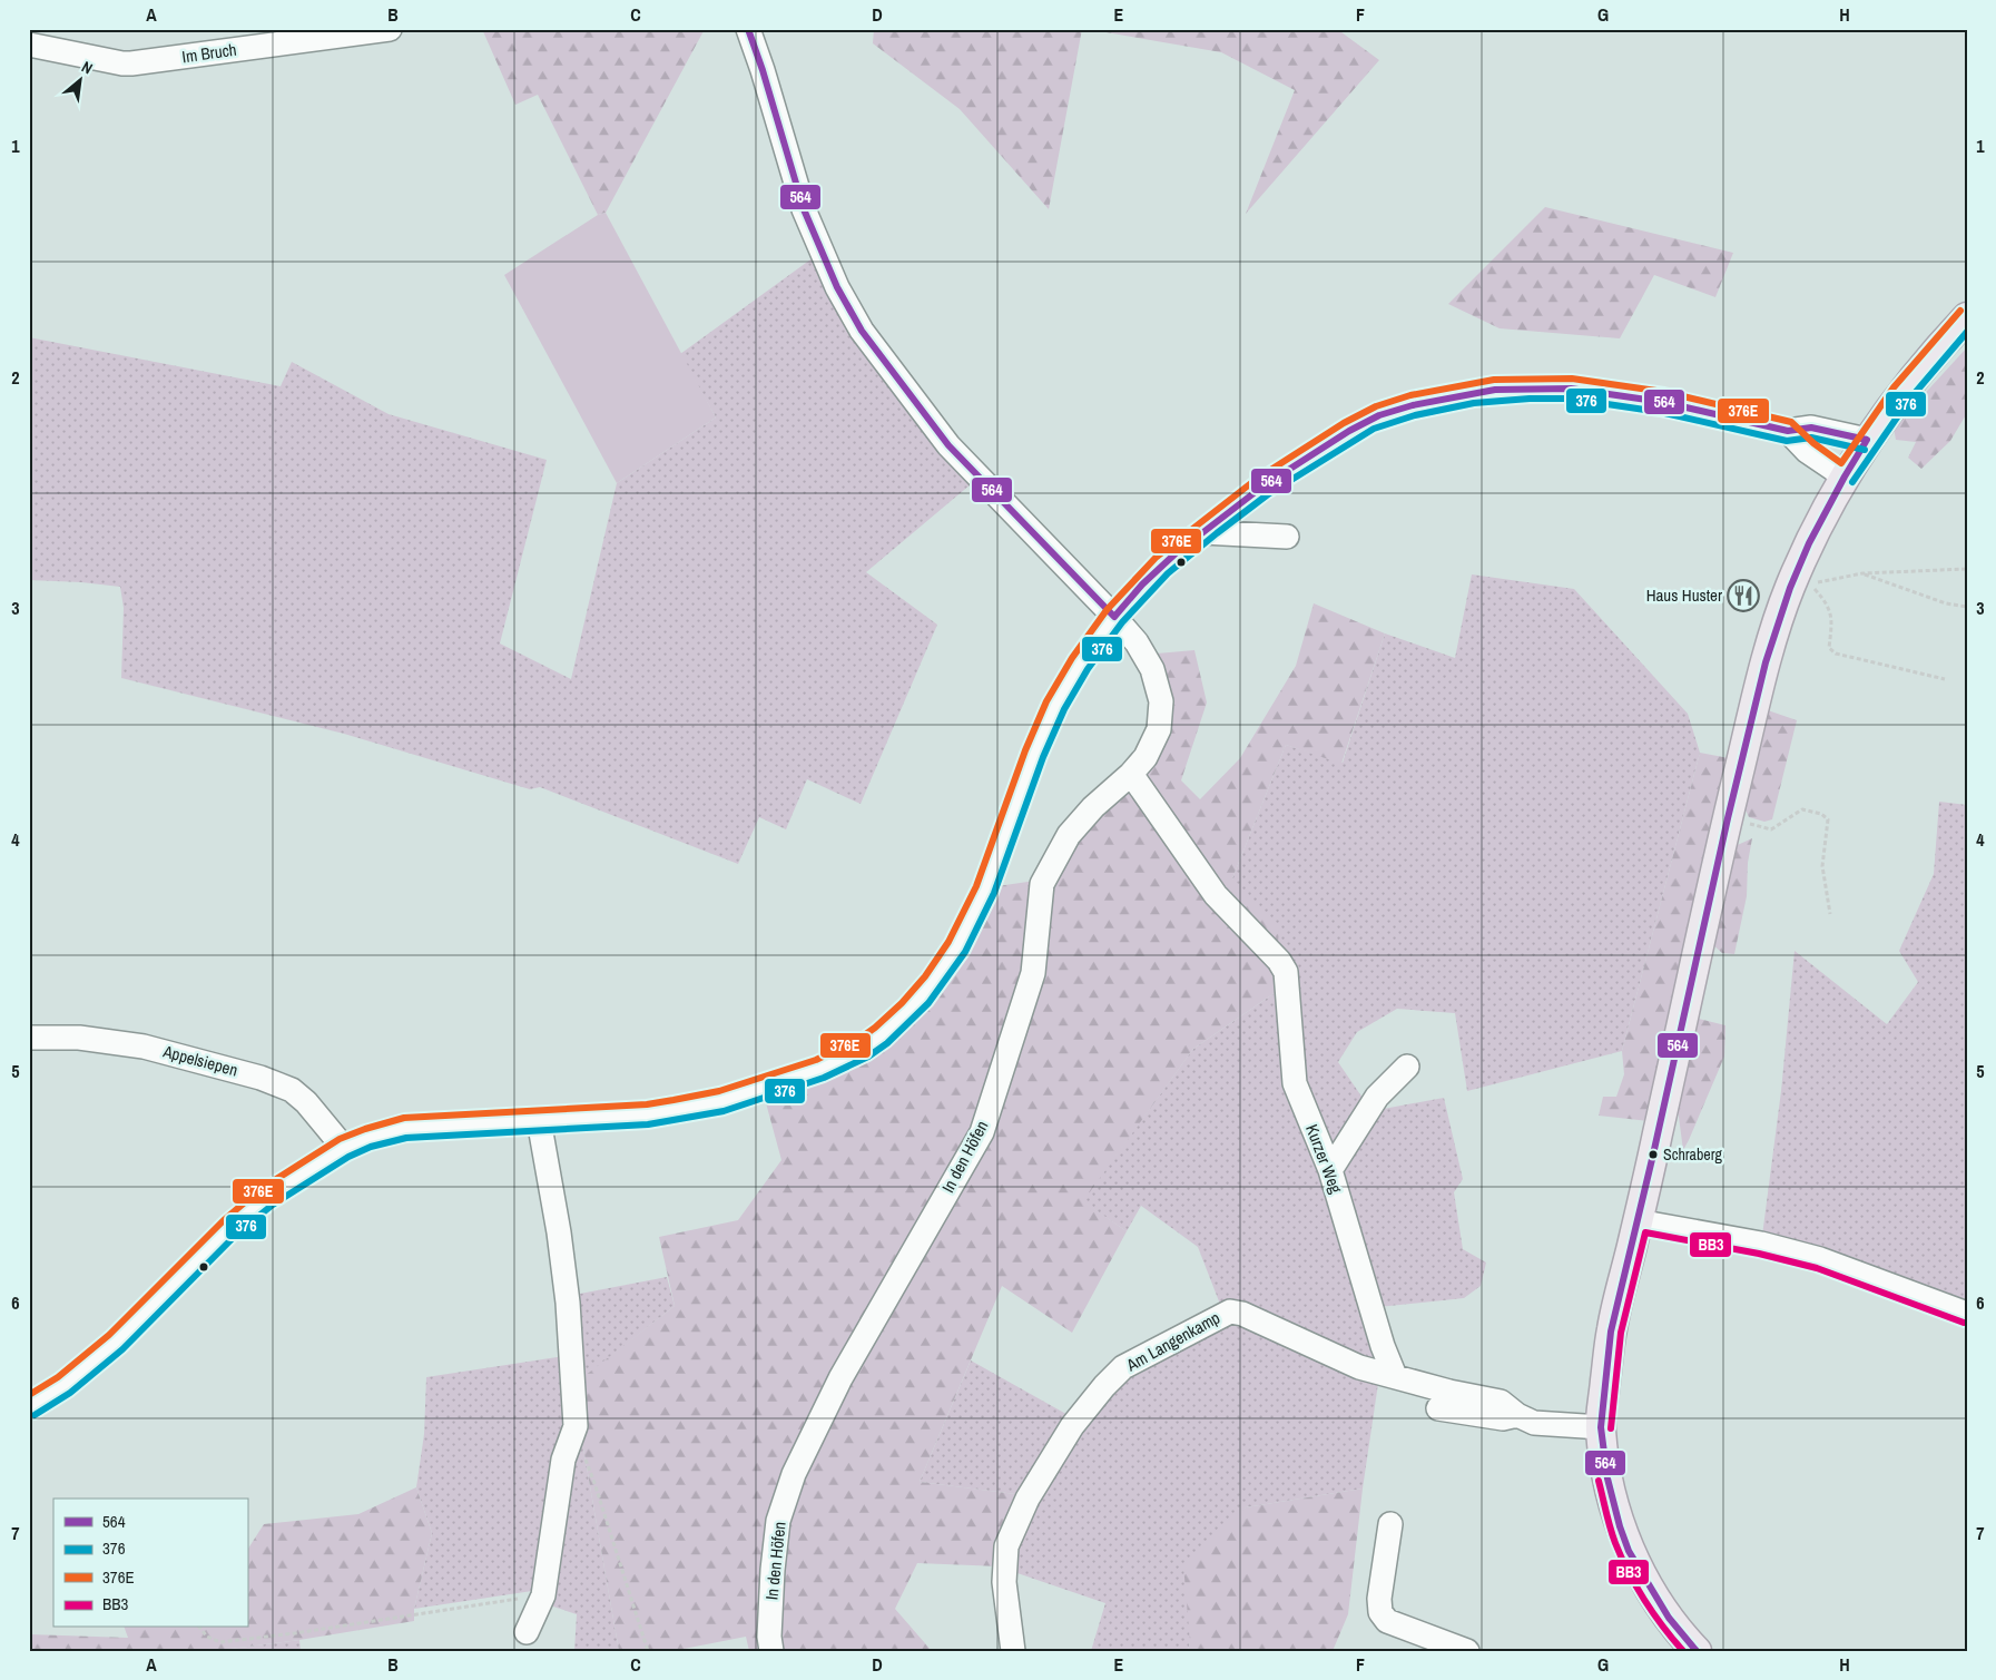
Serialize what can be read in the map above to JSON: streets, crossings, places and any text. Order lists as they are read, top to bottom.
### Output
{
  "streets": {
    "street": [
      "Im Bruch",
      "Appelsiepen",
      "In den Höfen",
      "Kurzer Weg",
      "Am Langenkamp"
    ]
  },
  "crossings": [
    ["In den Höfen", "Kurzer Weg"],
    ["Kurzer Weg", "Am Langenkamp"]
  ],
  "places": {
    "restaurant": ["Haus Huster"],
    "other": ["Schraberg"]
  },
  "lines": [
    "transit line 564",
    "transit line 376E",
    "transit line 376",
    "transit line BB3"
  ],
  "legend": [
    "564",
    "376",
    "376E",
    "BB3"
  ],
  "north": "top right",
  "grid": {
    "columns": [
      "A",
      "B",
      "C",
      "D",
      "E",
      "F",
      "G",
      "H"
    ],
    "rows": [
      "1",
      "2",
      "3",
      "4",
      "5",
      "6",
      "7"
    ]
  }
}
